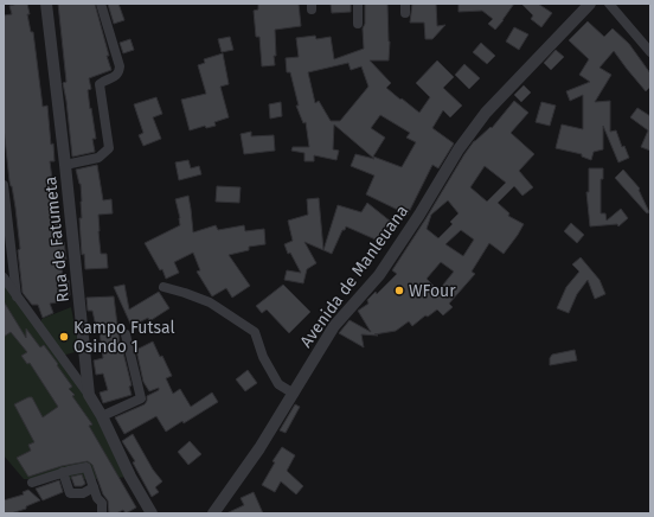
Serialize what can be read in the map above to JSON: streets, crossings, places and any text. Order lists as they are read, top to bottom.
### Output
{
  "streets": {
    "street": ["Rua de Fatumeta", "Avenida de Manleuana"]
  },
  "places": ["WFour", "Kampo Futsal Osindo 1"]
}
